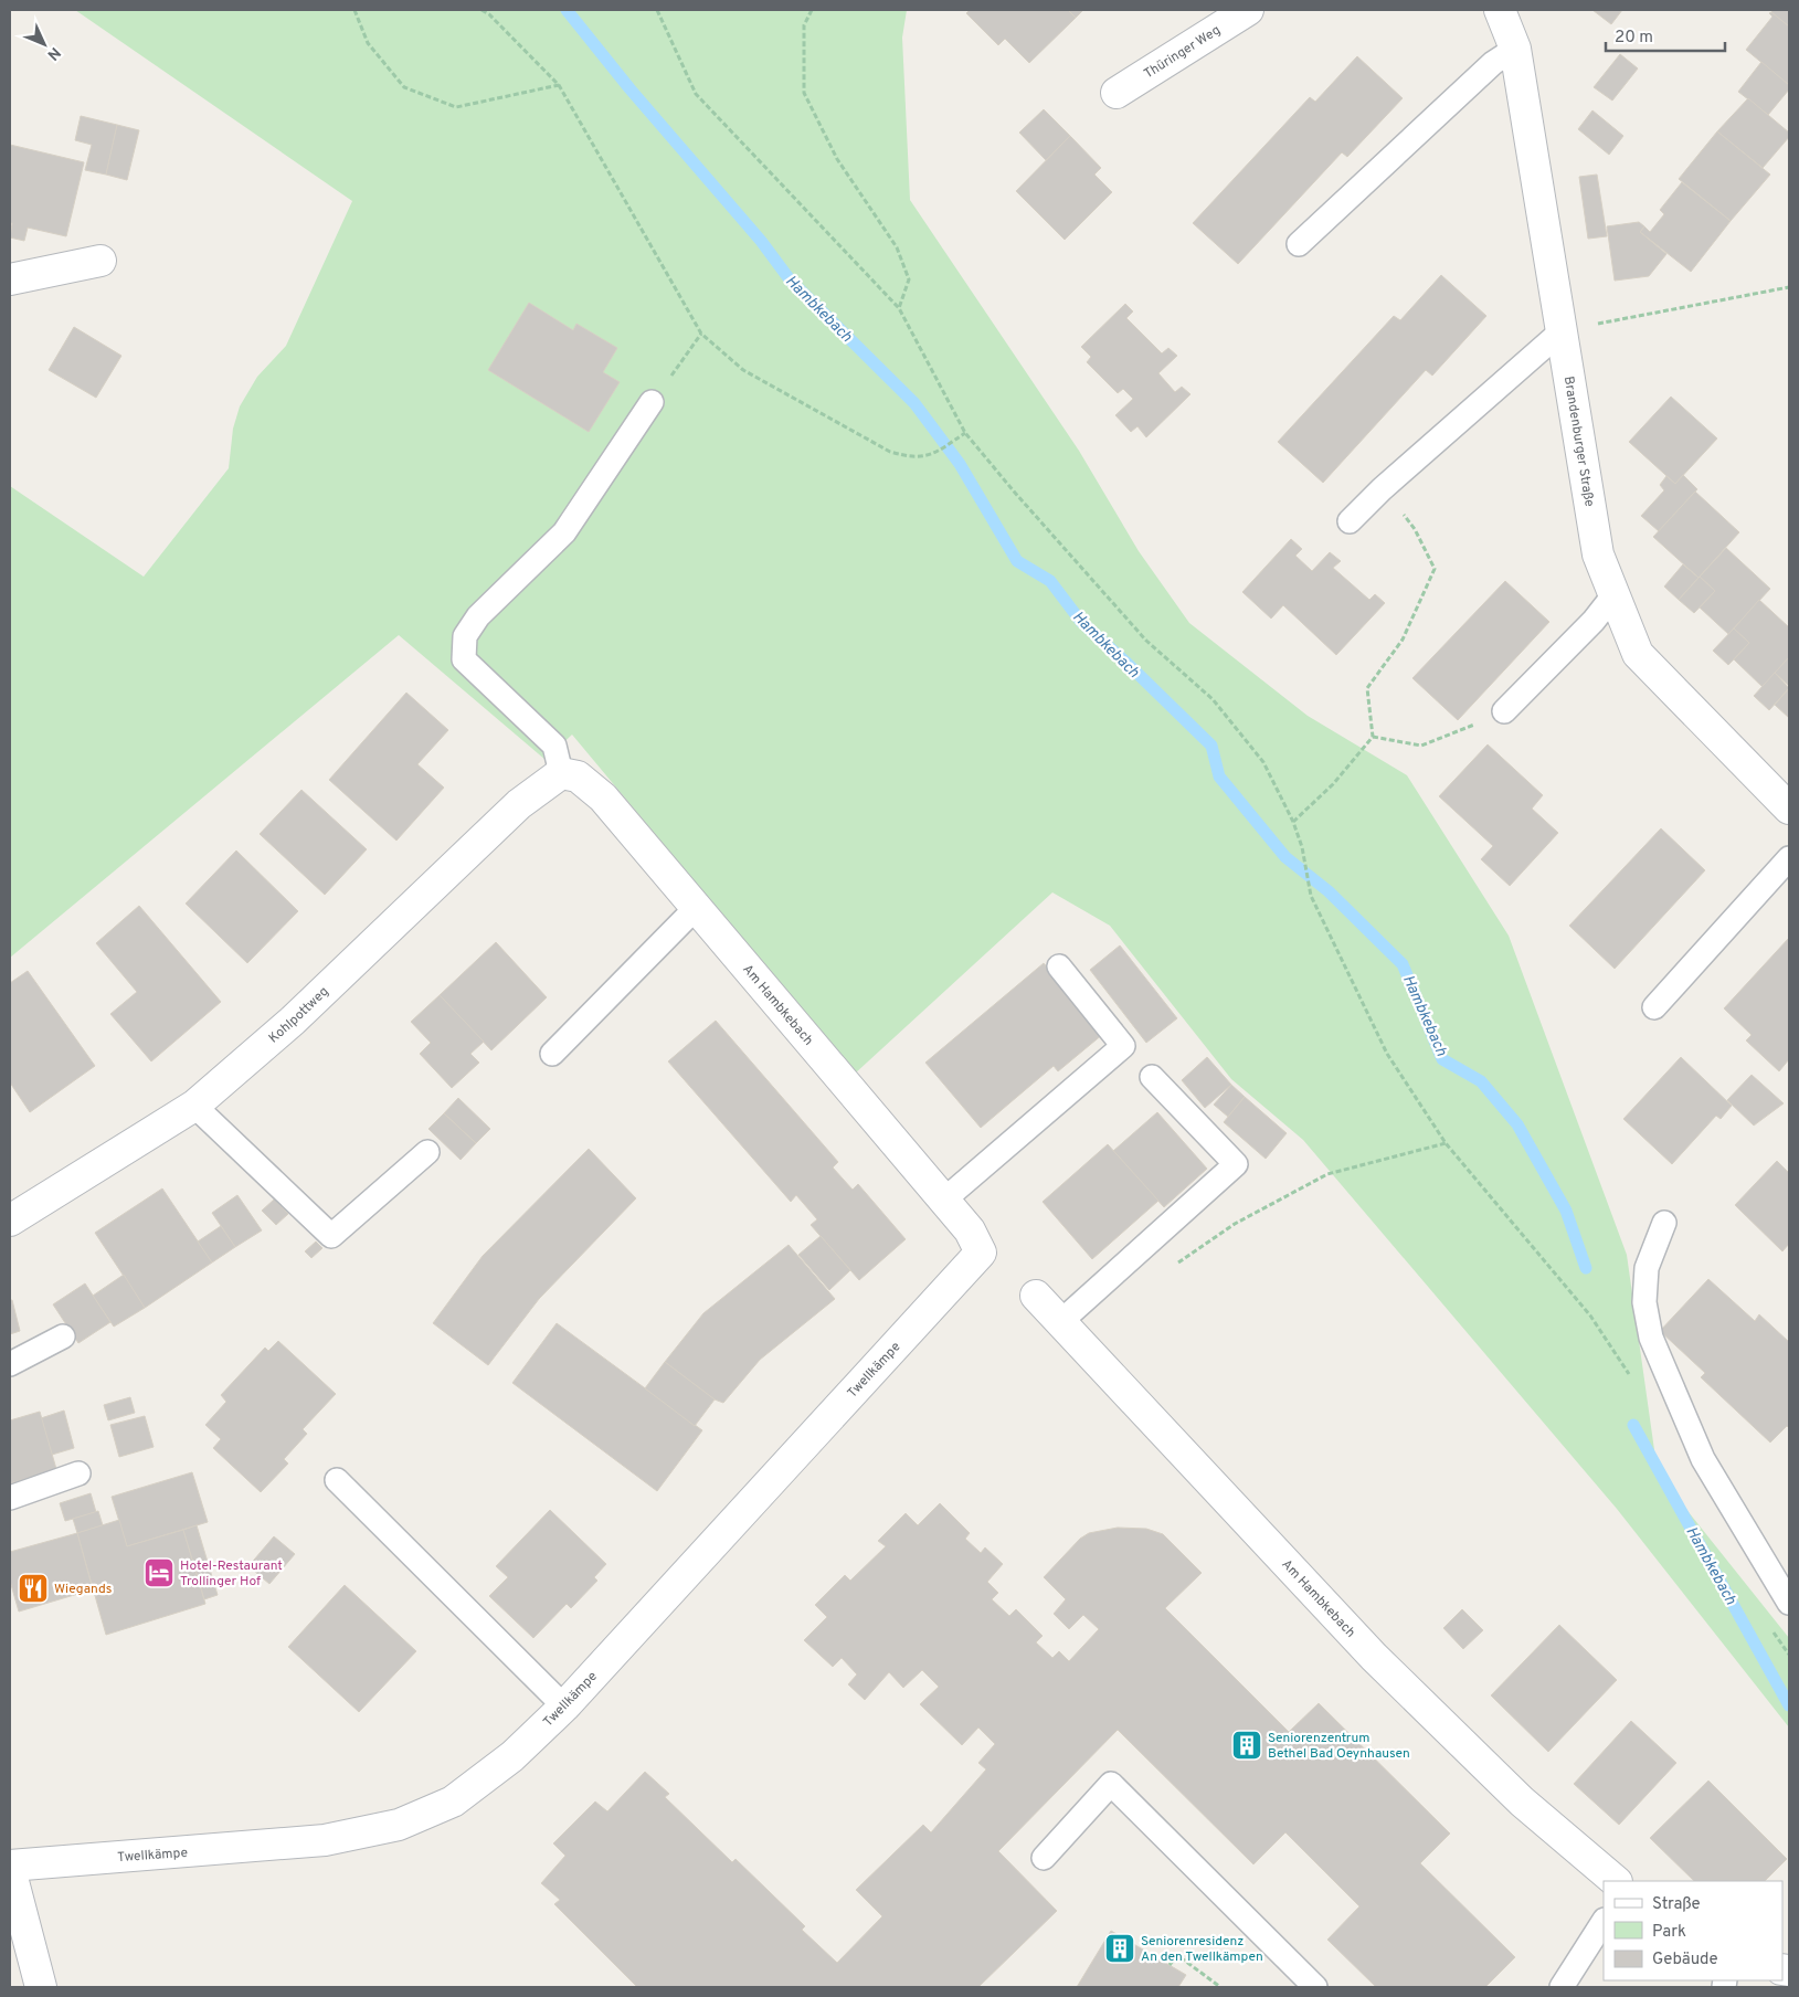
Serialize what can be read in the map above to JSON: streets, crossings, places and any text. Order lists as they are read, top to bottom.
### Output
{
  "streets": {
    "street": [
      "Thüringer Weg",
      "Brandenburger Straße",
      "Am Hambkebach",
      "Kohlpottweg",
      "Twellkämpe"
    ]
  },
  "crossings": [
    ["Am Hambkebach", "Kohlpottweg"],
    ["Am Hambkebach", "Twellkämpe"]
  ],
  "water": ["Hambkebach"],
  "places": {
    "hotel": ["Hotel-Restaurant Trollinger Hof"],
    "restaurant": ["Wiegands"],
    "building": ["Seniorenzentrum Bethel Bad Oeynhausen", "Seniorenresidenz An den Twellkämpen"]
  },
  "legend": ["Straße", "Park", "Gebäude"],
  "scale_bar": "20 m",
  "north": "bottom right"
}
